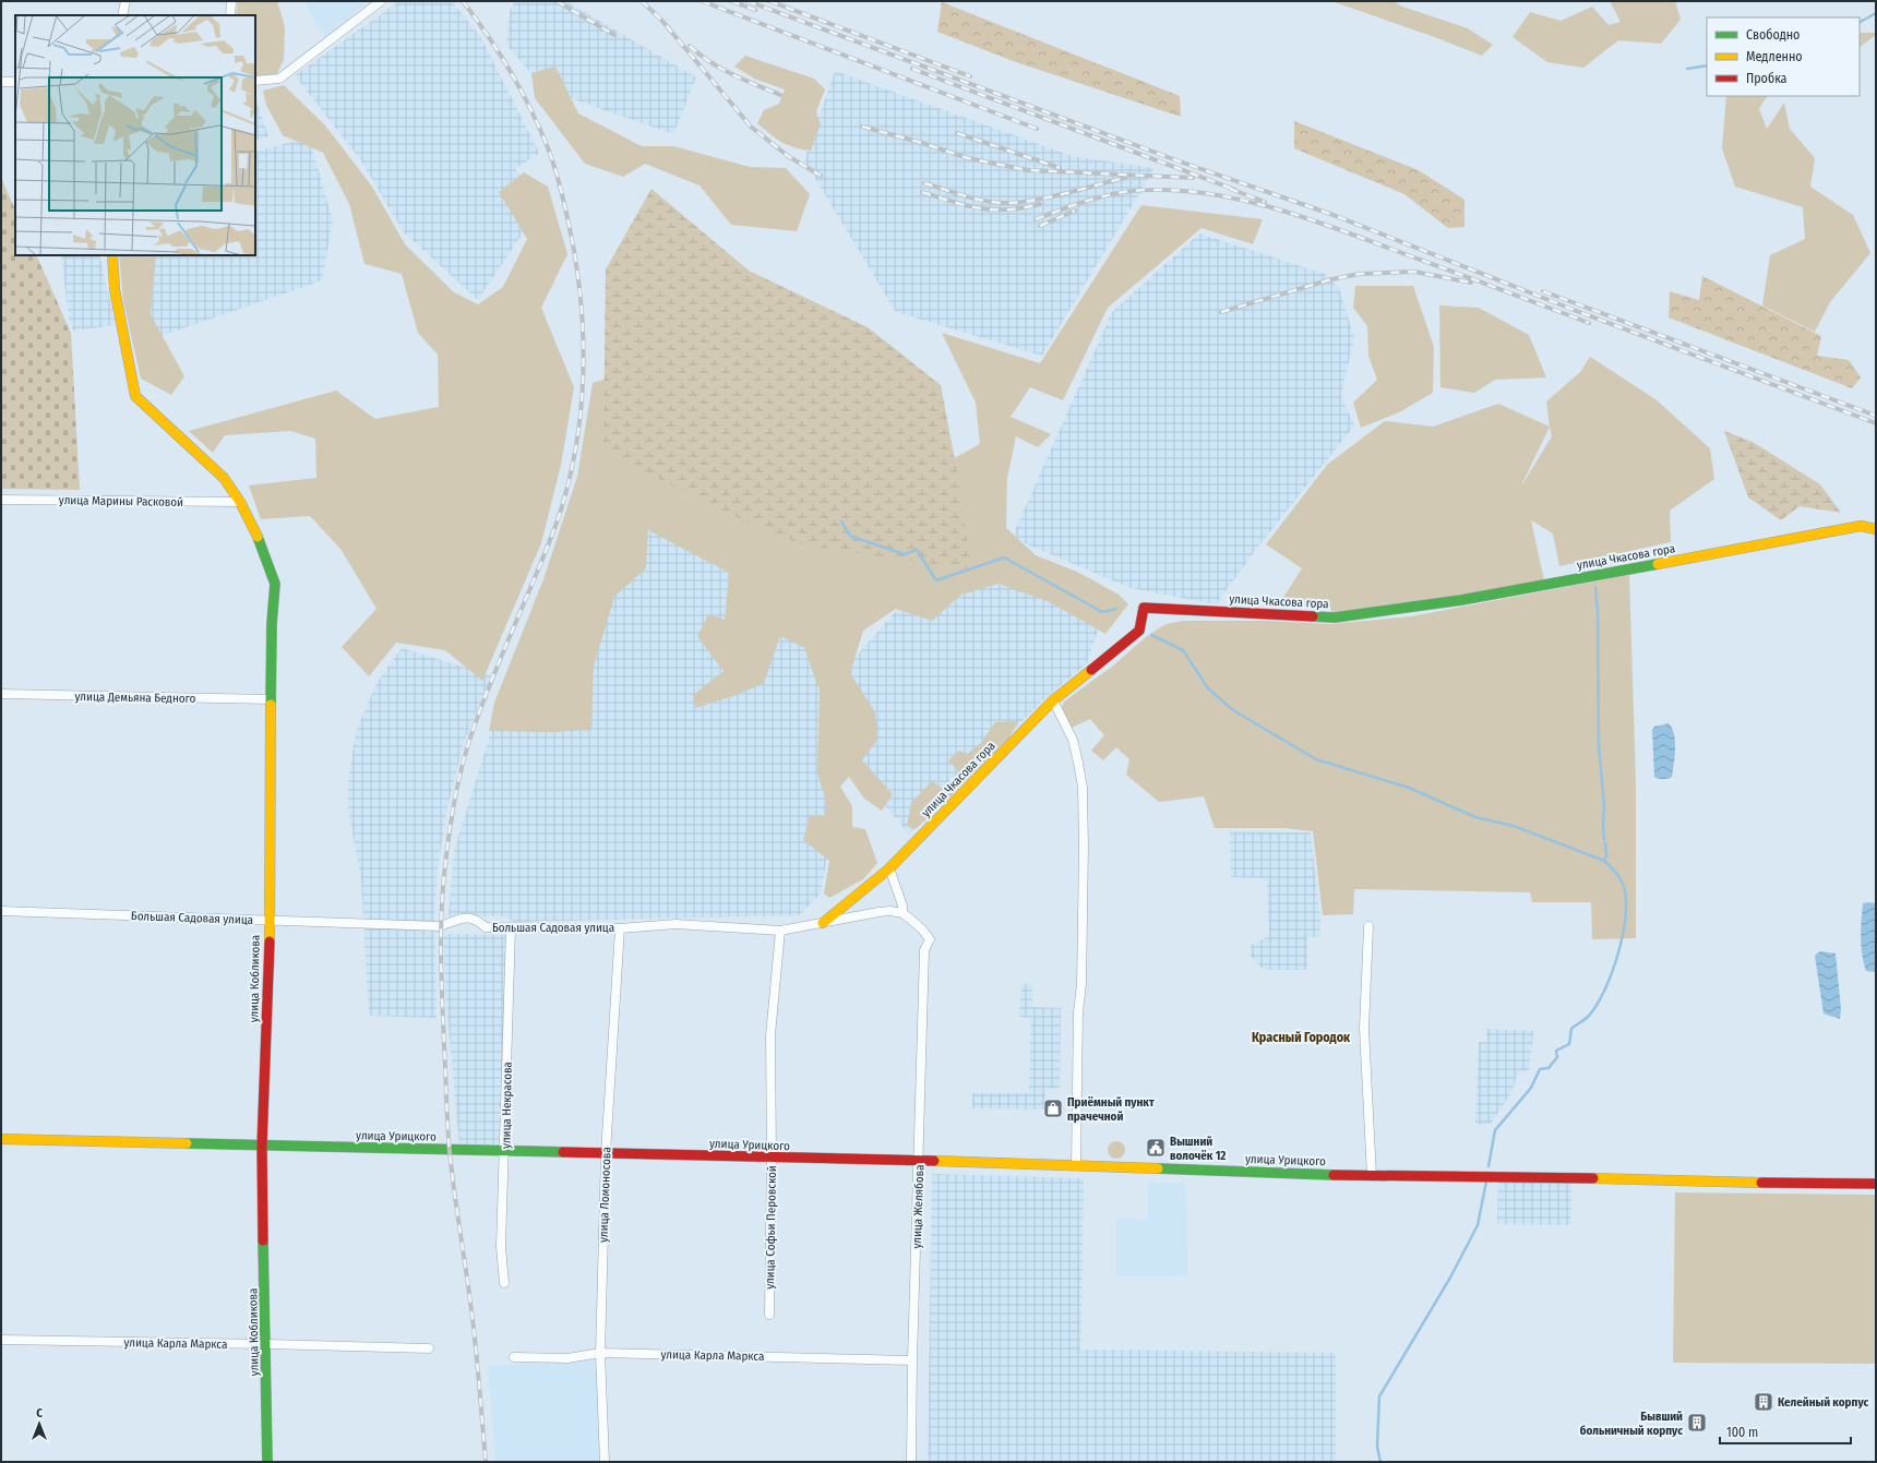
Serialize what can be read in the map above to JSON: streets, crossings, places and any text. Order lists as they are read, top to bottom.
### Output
{
  "streets": {
    "street": [
      "улица Марины Расковой",
      "улица Чкасова гора",
      "улица Демьяна Бедного",
      "Большая Садовая улица",
      "улица Кобликова",
      "улица Некрасова",
      "улица Урицкого",
      "улица Ломоносова",
      "улица Желябова",
      "улица Софьи Перовской",
      "улица Карла Маркса"
    ]
  },
  "crossings": [
    ["улица Марины Расковой", "улица Кобликова"],
    ["улица Чкасова гора", "Большая Садовая улица"],
    ["улица Демьяна Бедного", "улица Кобликова"],
    ["Большая Садовая улица", "улица Кобликова"],
    ["Большая Садовая улица", "улица Некрасова"],
    ["Большая Садовая улица", "улица Ломоносова"],
    ["Большая Садовая улица", "улица Желябова"],
    ["Большая Садовая улица", "улица Софьи Перовской"],
    ["улица Кобликова", "улица Урицкого"],
    ["улица Кобликова", "улица Карла Маркса"],
    ["улица Некрасова", "улица Урицкого"],
    ["улица Урицкого", "улица Ломоносова"],
    ["улица Урицкого", "улица Желябова"],
    ["улица Урицкого", "улица Софьи Перовской"],
    ["улица Ломоносова", "улица Карла Маркса"],
    ["улица Желябова", "улица Карла Маркса"]
  ],
  "districts": ["Красный Городок"],
  "places": {
    "shop": ["Приёмный пункт прачечной"],
    "public building": ["Вышний волочёк 12"],
    "building": ["Келейный корпус", "Бывший больничный корпус"]
  },
  "legend": ["Свободно", "Медленно", "Пробка"],
  "scale_bar": "100 m",
  "north": "top"
}
